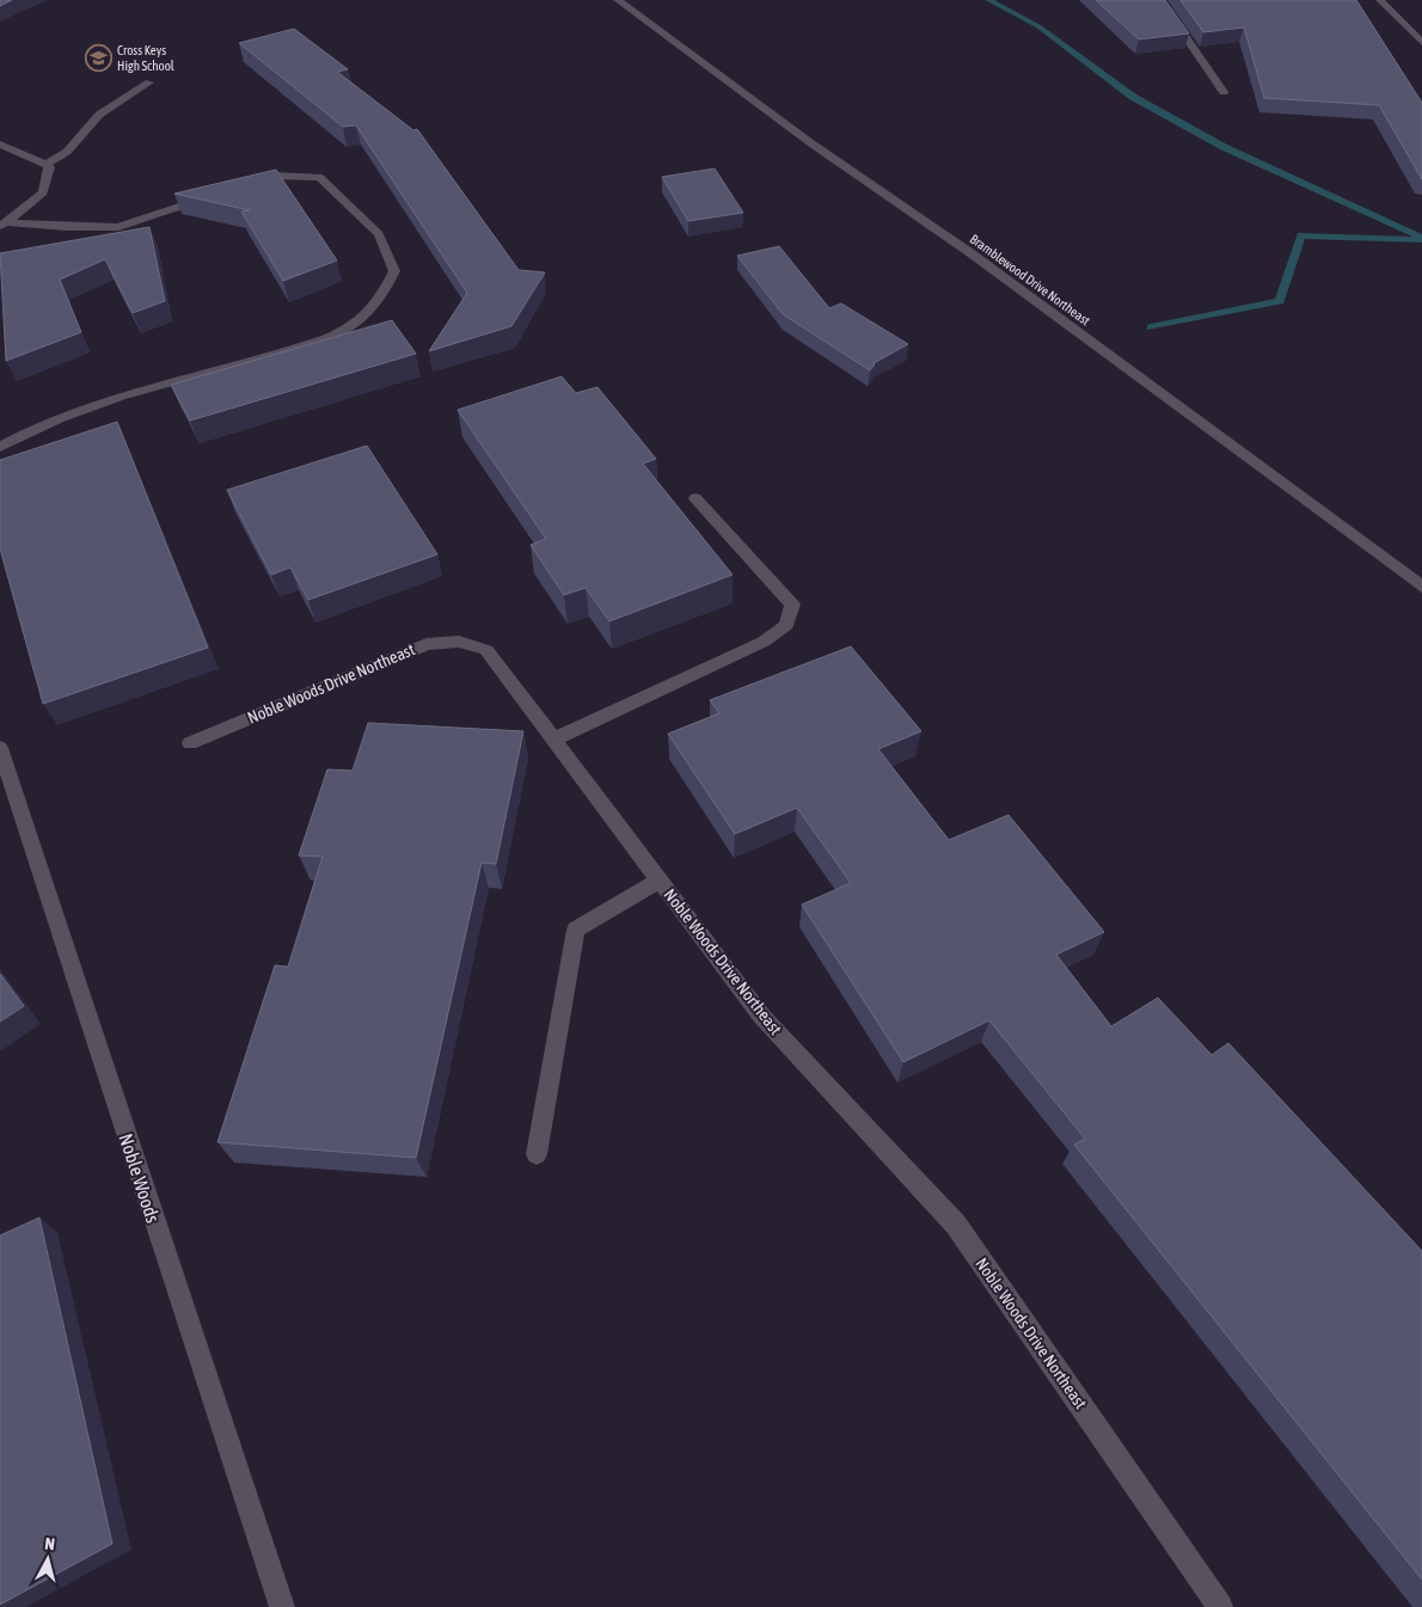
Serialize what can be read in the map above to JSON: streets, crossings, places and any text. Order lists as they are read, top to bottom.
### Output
{
  "streets": {
    "street": ["Bramblewood Drive Northeast", "Noble Woods Drive Northeast", "Noble Woods"]
  },
  "places": {
    "school or university": ["Cross Keys High School"]
  },
  "north": "top"
}
